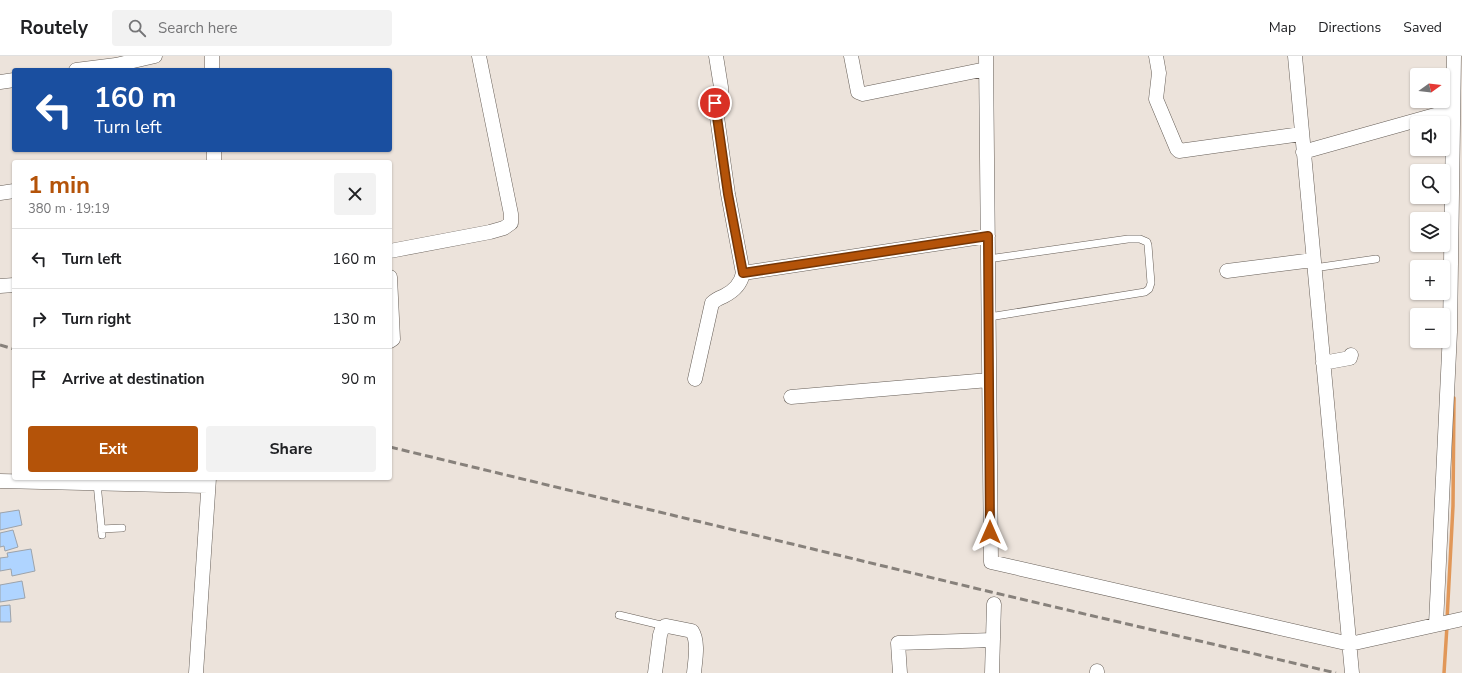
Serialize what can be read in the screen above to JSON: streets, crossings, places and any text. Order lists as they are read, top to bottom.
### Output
{
  "north": "right",
  "page": {
    "header": "Routely",
    "search": "Search here",
    "nav": ["Map", "Directions", "Saved"],
    "map_buttons": ["+", "−"],
    "turn": ["160 m", "Turn left"],
    "heading": ["1 min", "380 m · 19:19"],
    "list": [
      {
        "name": "Turn left",
        "value": "160 m"
      },
      {
        "name": "Turn right",
        "value": "130 m"
      },
      {
        "name": "Arrive at destination",
        "value": "90 m"
      }
    ],
    "buttons": ["Exit", "Share"]
  }
}
